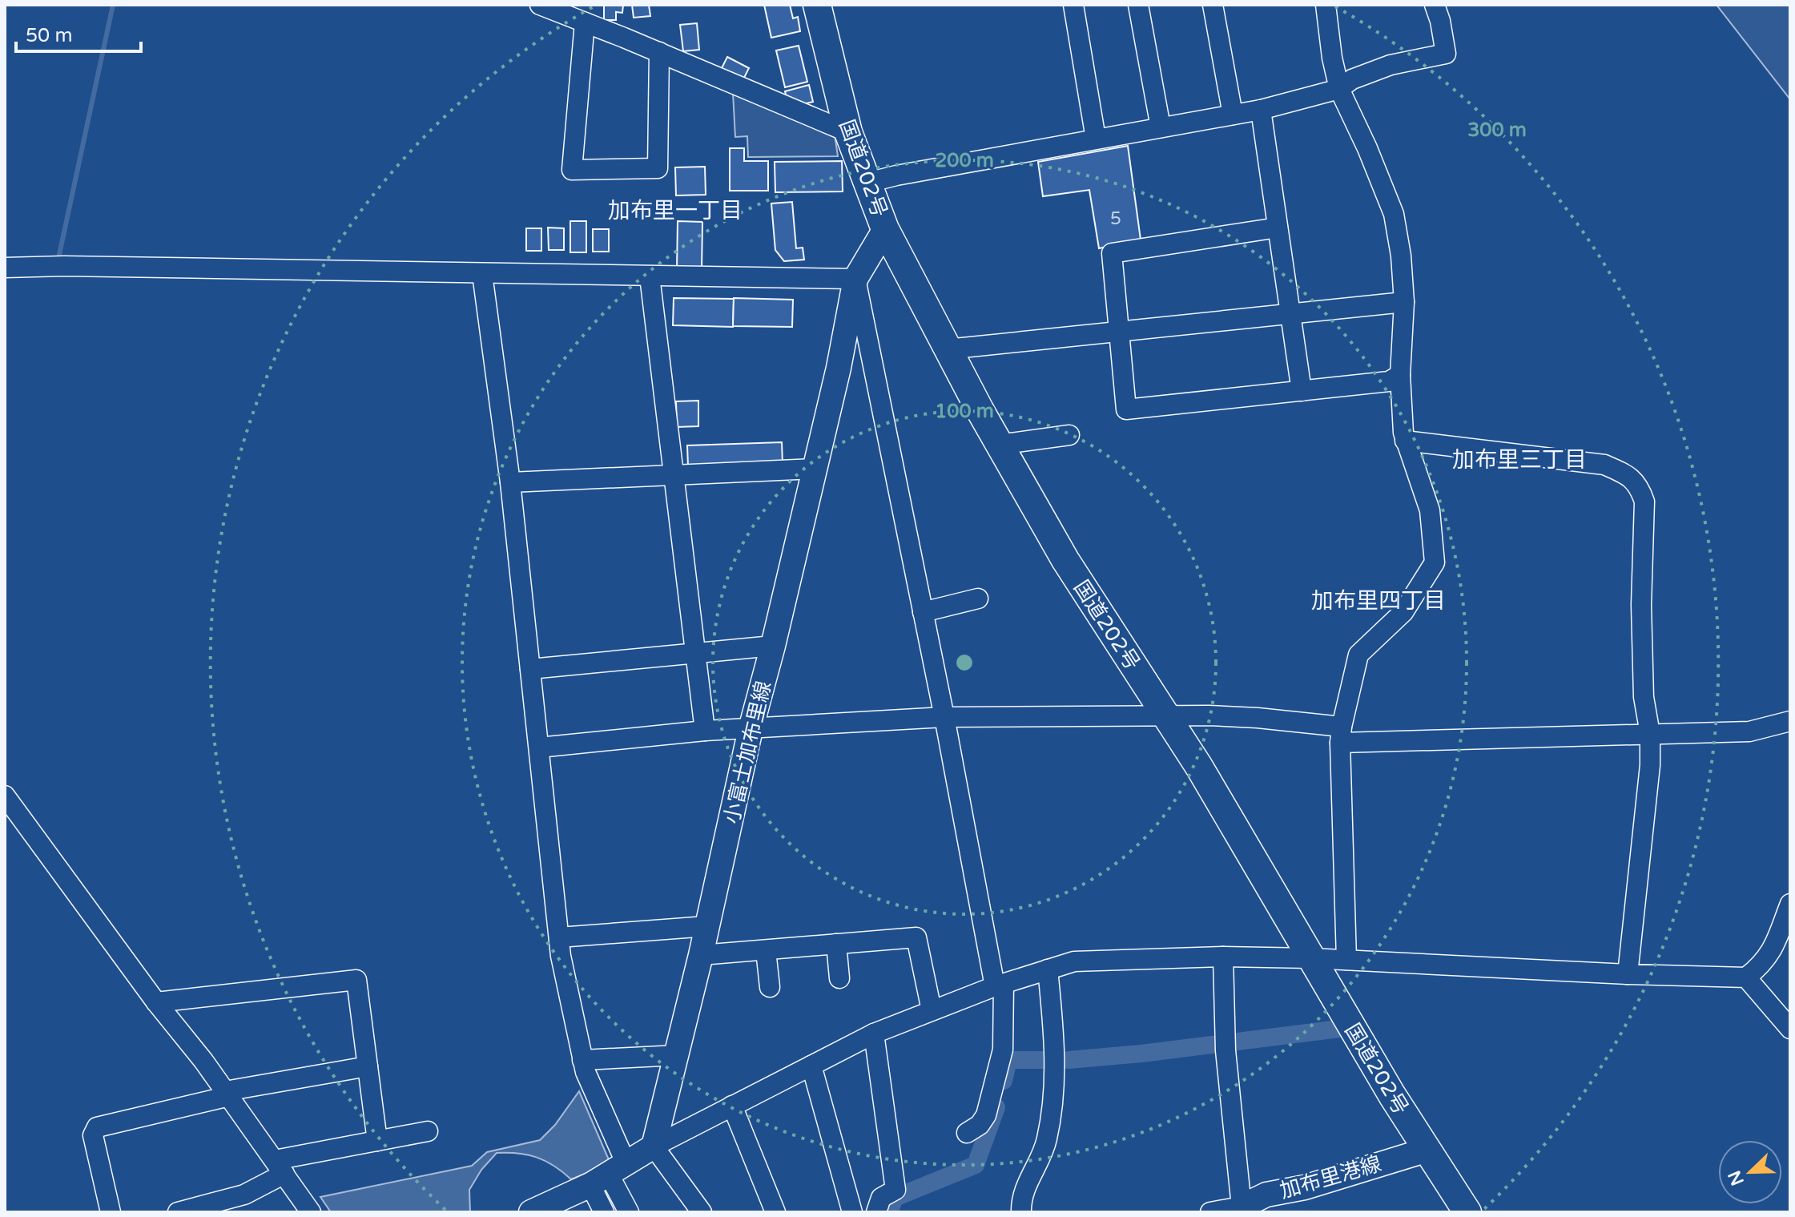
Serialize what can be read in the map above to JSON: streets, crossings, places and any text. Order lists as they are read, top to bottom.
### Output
{
  "streets": {
    "highway": ["国道202号"],
    "main road": ["小富士加布里線", "加布里港線"]
  },
  "crossings": [
    ["国道202号", "小富士加布里線"],
    ["国道202号", "加布里港線"]
  ],
  "districts": ["加布里一丁目", "加布里三丁目", "加布里四丁目"],
  "house_numbers": ["5"],
  "scale_bar": "50 m",
  "north": "bottom left",
  "rings": ["300 m", "200 m", "100 m"]
}
